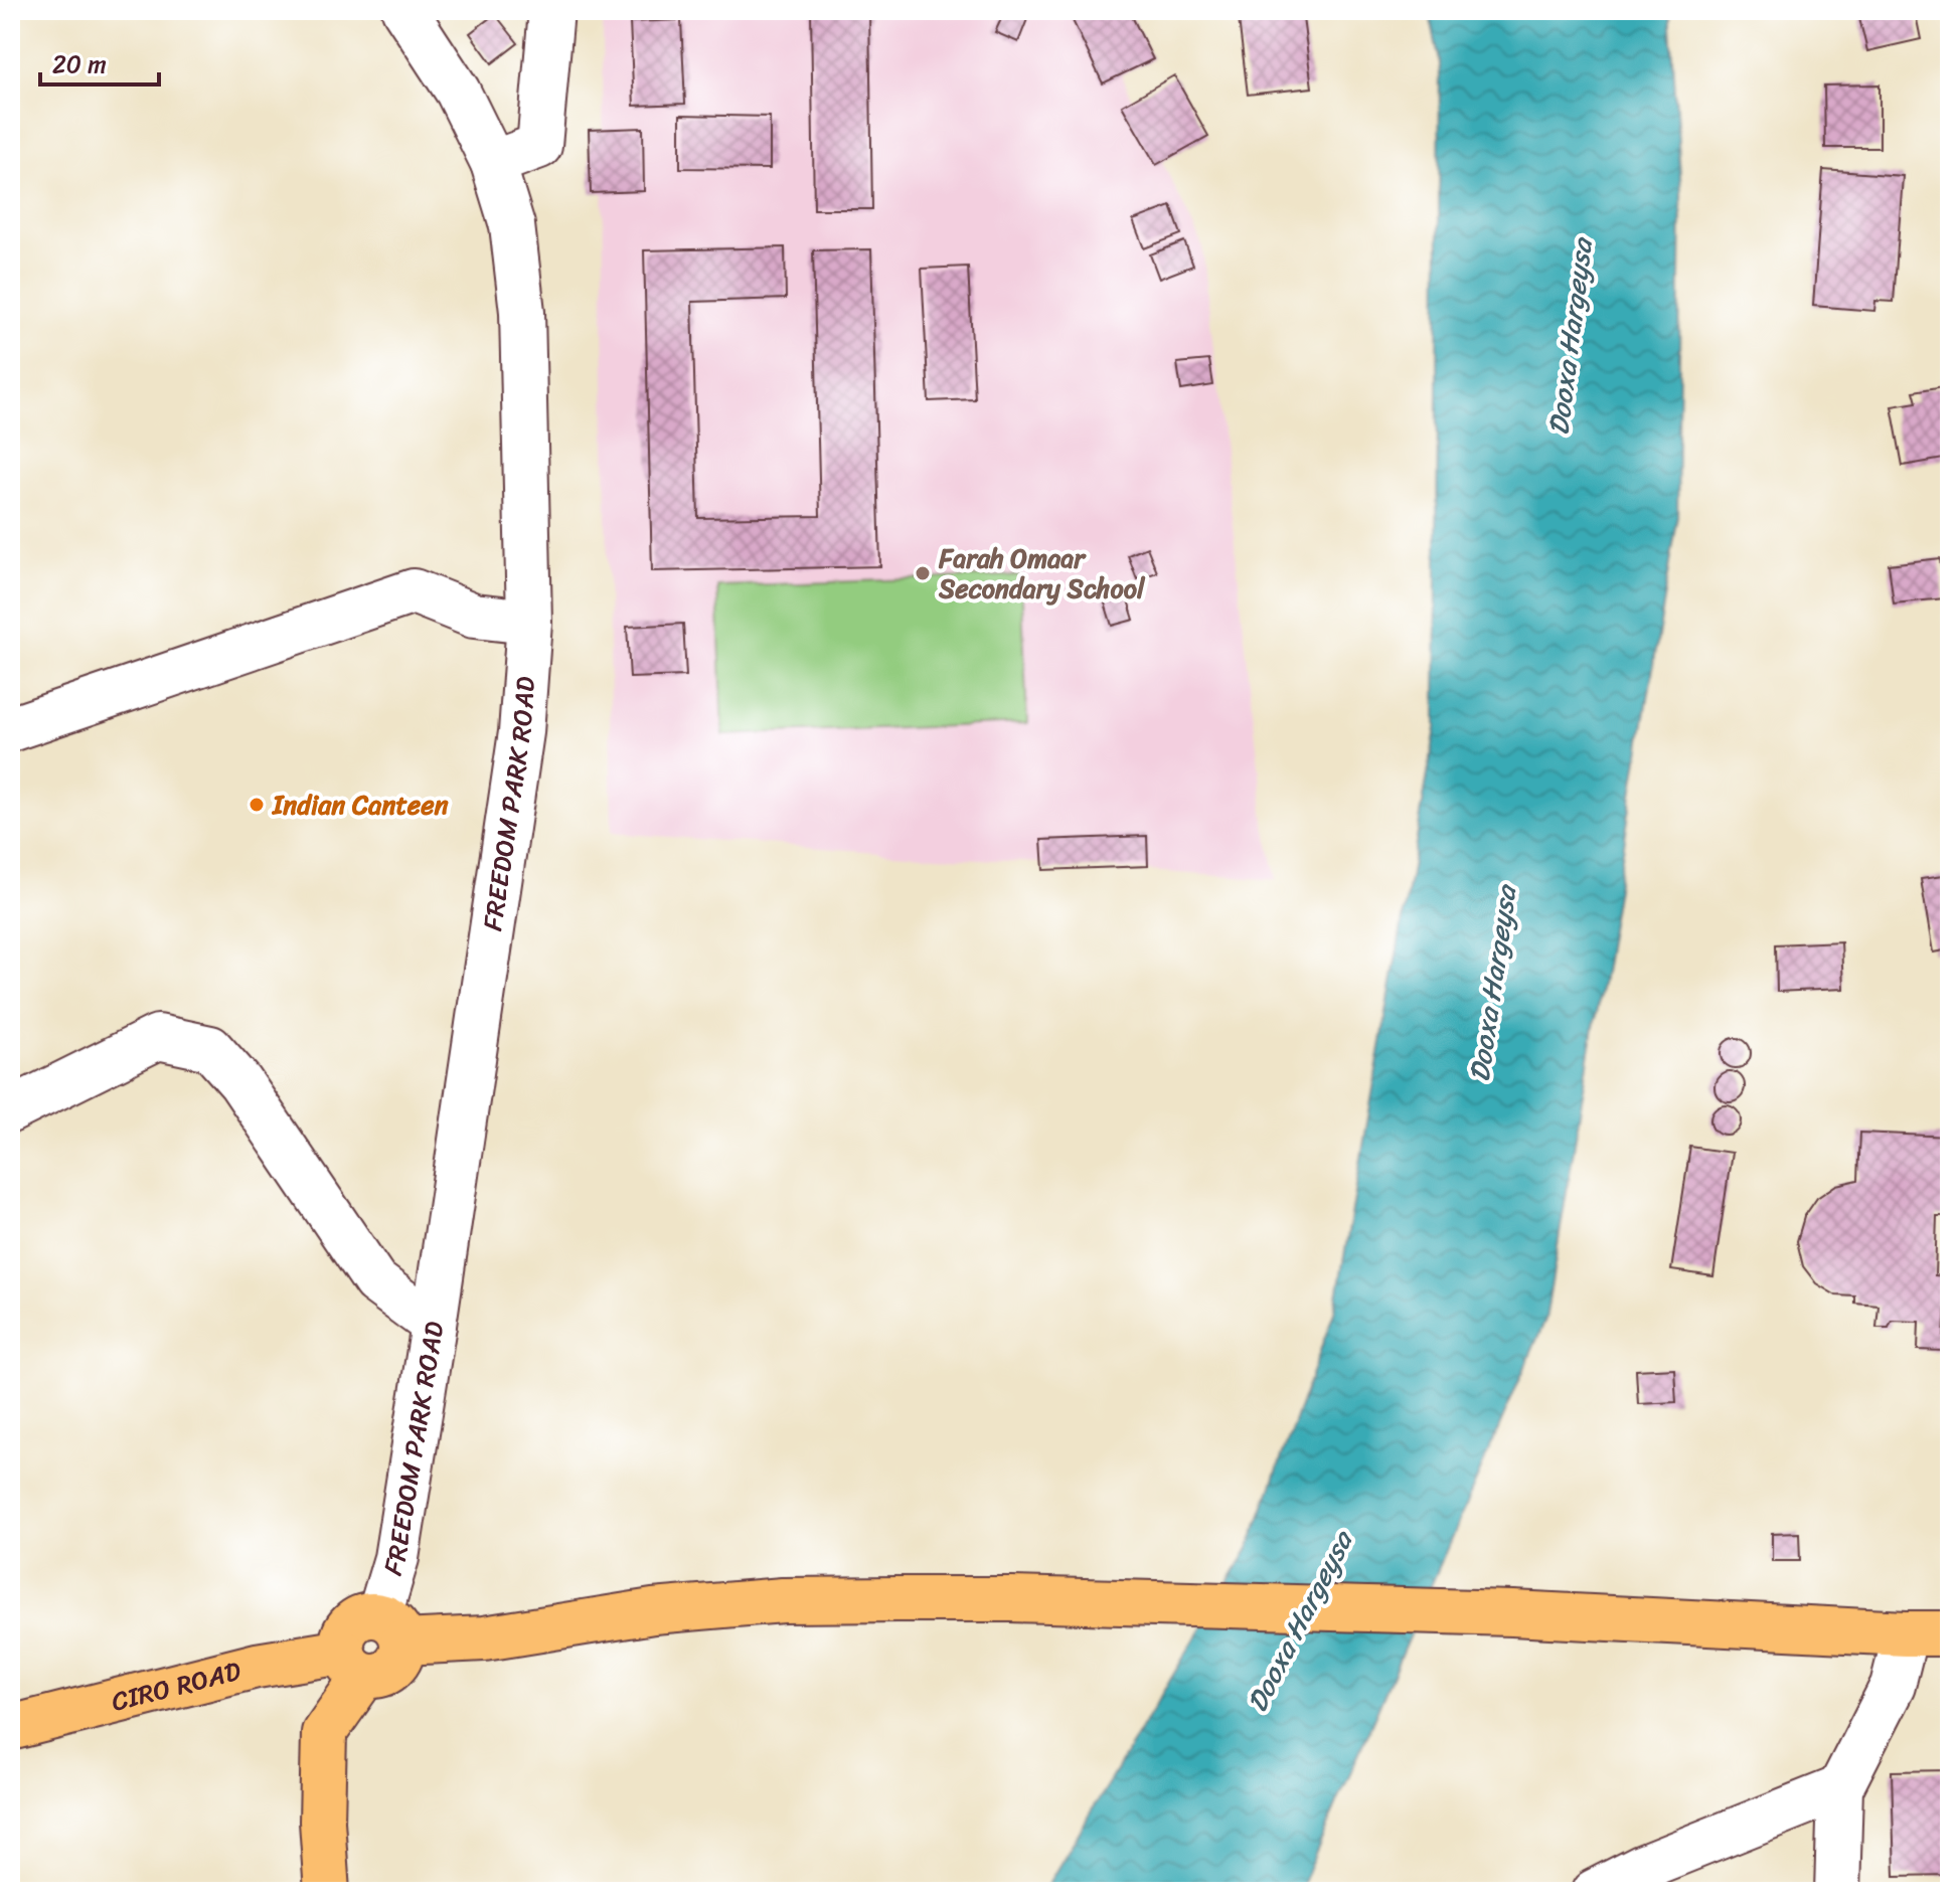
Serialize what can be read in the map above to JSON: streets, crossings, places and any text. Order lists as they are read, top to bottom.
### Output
{
  "streets": {
    "main road": ["CIRO ROAD"],
    "street": ["FREEDOM PARK ROAD"]
  },
  "crossings": [
    ["FREEDOM PARK ROAD", "CIRO ROAD"]
  ],
  "water": ["Dooxa Hargeysa"],
  "places": ["Farah Omaar Secondary School", "Indian Canteen"],
  "scale_bar": "20 m"
}
